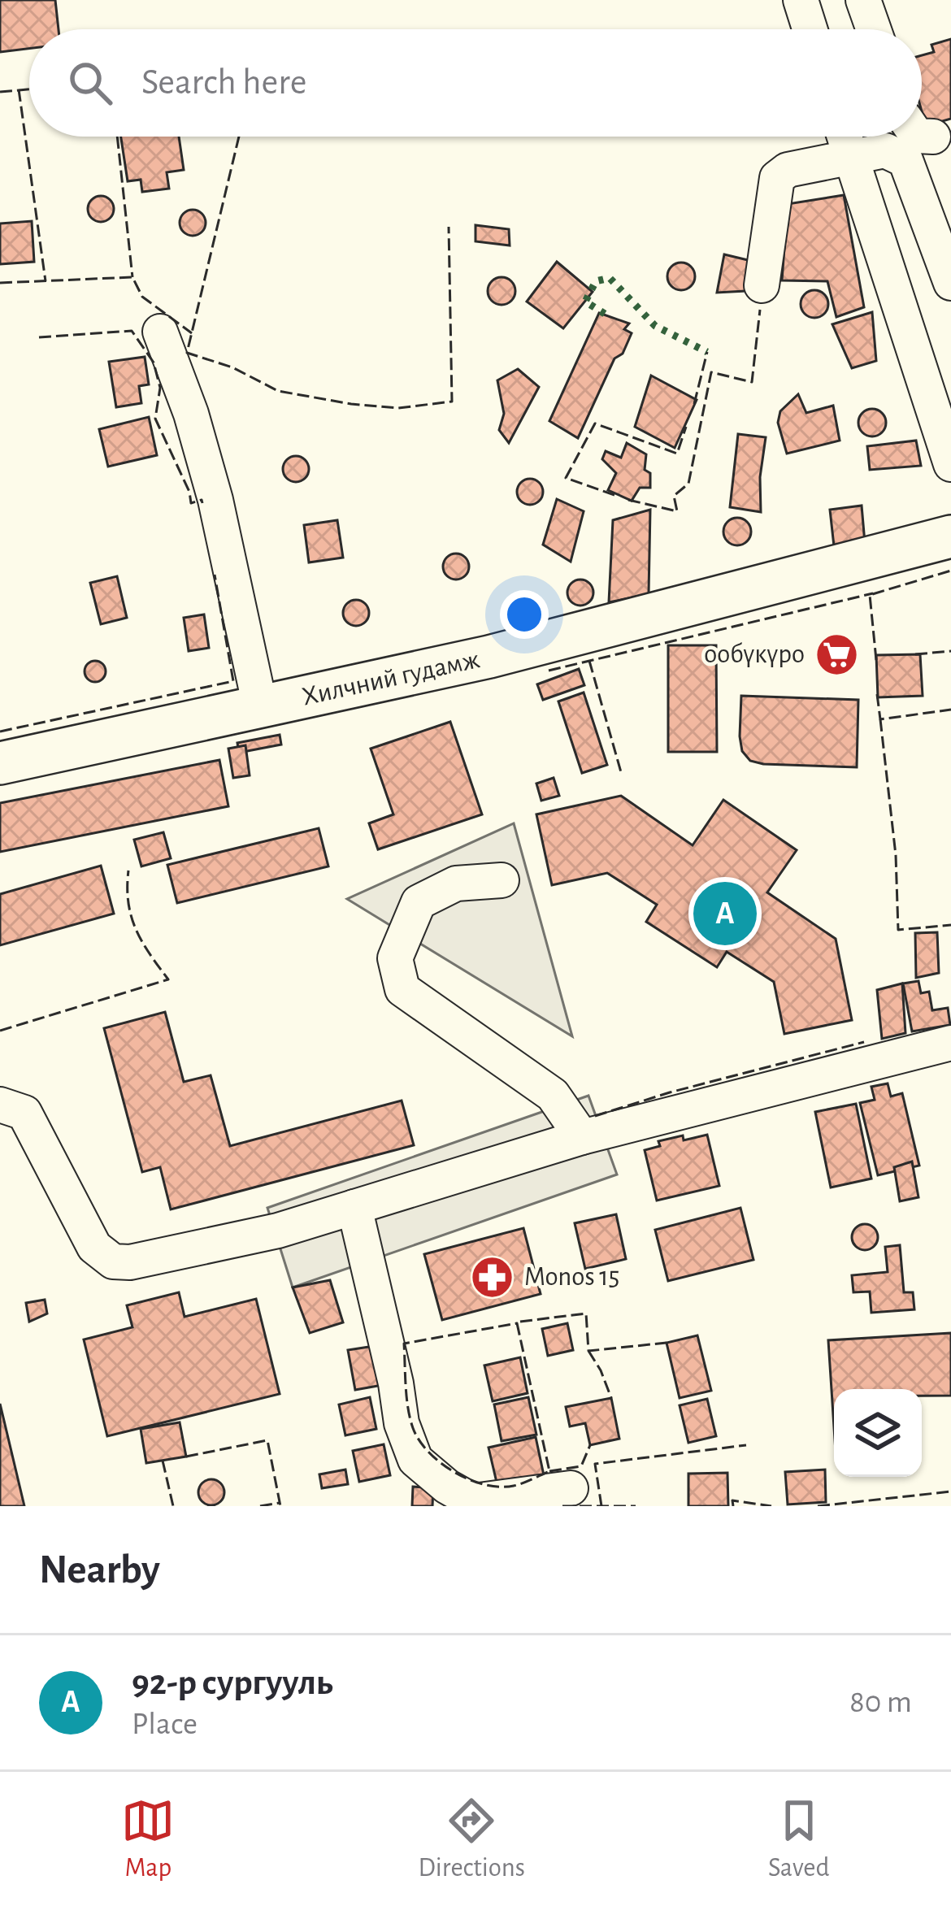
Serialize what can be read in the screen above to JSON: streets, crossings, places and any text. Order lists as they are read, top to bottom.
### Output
{
  "streets": {
    "main road": ["Хилчний гудамж"]
  },
  "places": {
    "supermarket": ["ообүкүро"],
    "pharmacy": ["Monos 15"]
  },
  "page": {
    "search": "Search here",
    "pins": "A",
    "heading": "Nearby",
    "list": [
      {
        "mark": "A",
        "name": "92-р сургууль",
        "note": "Place",
        "value": "80 m"
      }
    ],
    "nav": ["Map", "Directions", "Saved"]
  }
}
